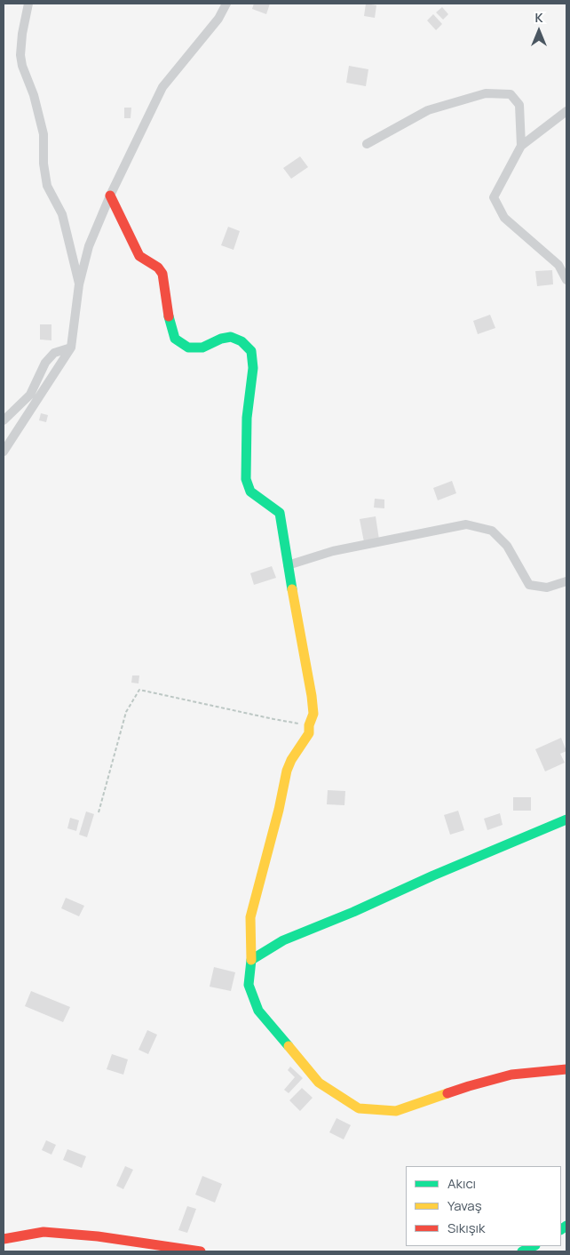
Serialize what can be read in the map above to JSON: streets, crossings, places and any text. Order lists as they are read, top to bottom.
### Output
{
  "legend": ["Akıcı", "Yavaş", "Sıkışık"],
  "north": "top"
}
